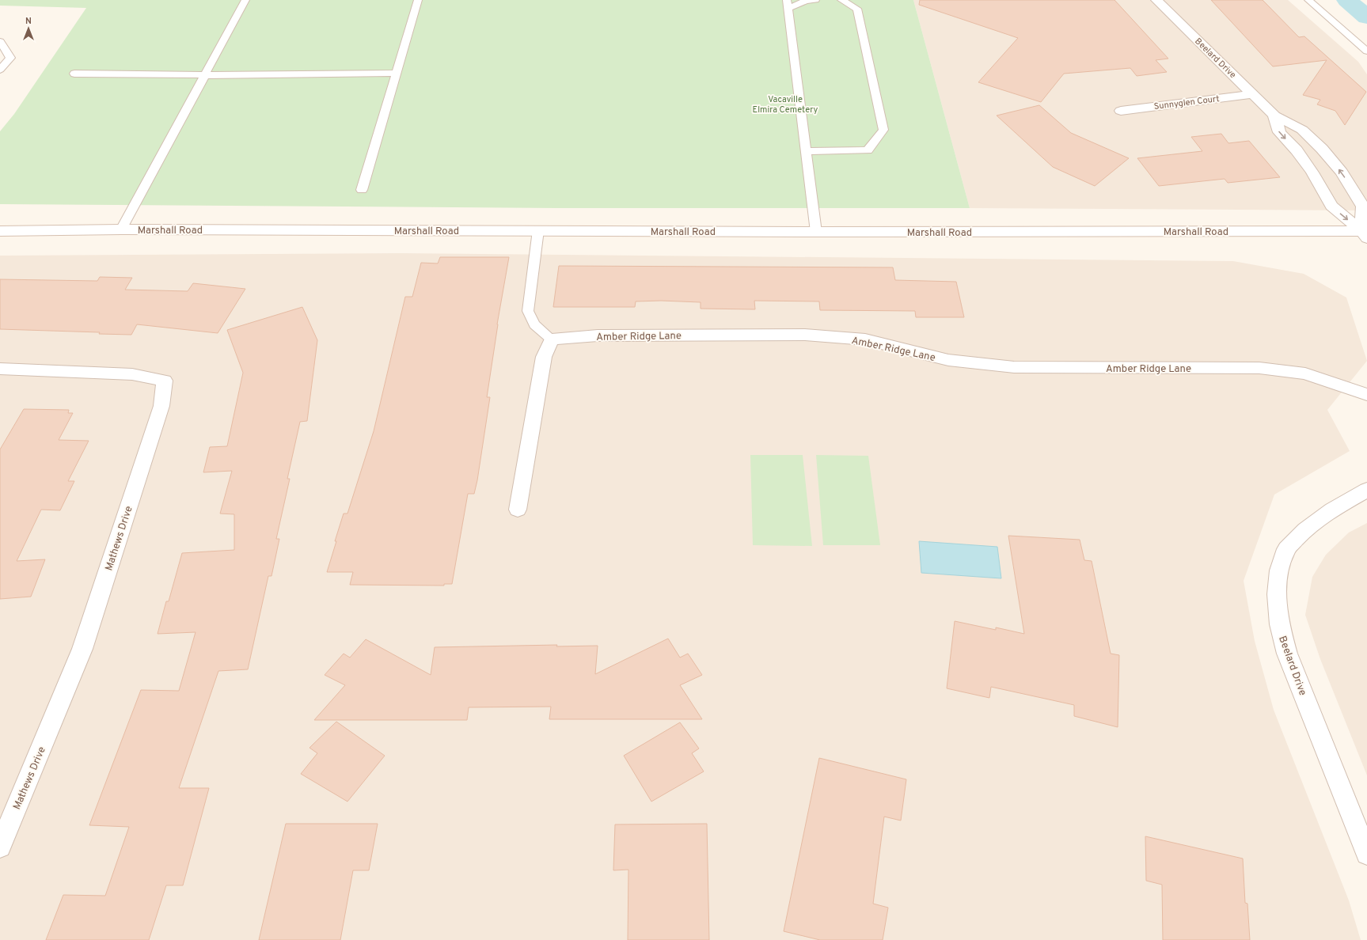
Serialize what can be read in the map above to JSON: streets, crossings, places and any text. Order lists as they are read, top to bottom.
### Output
{
  "streets": {
    "street": [
      "Beelard Drive",
      "Sunnyglen Court",
      "Marshall Road",
      "Amber Ridge Lane",
      "Mathews Drive"
    ]
  },
  "crossings": [
    ["Beelard Drive", "Sunnyglen Court"],
    ["Beelard Drive", "Marshall Road"]
  ],
  "parks": ["Vacaville Elmira Cemetery"],
  "north": "top"
}
